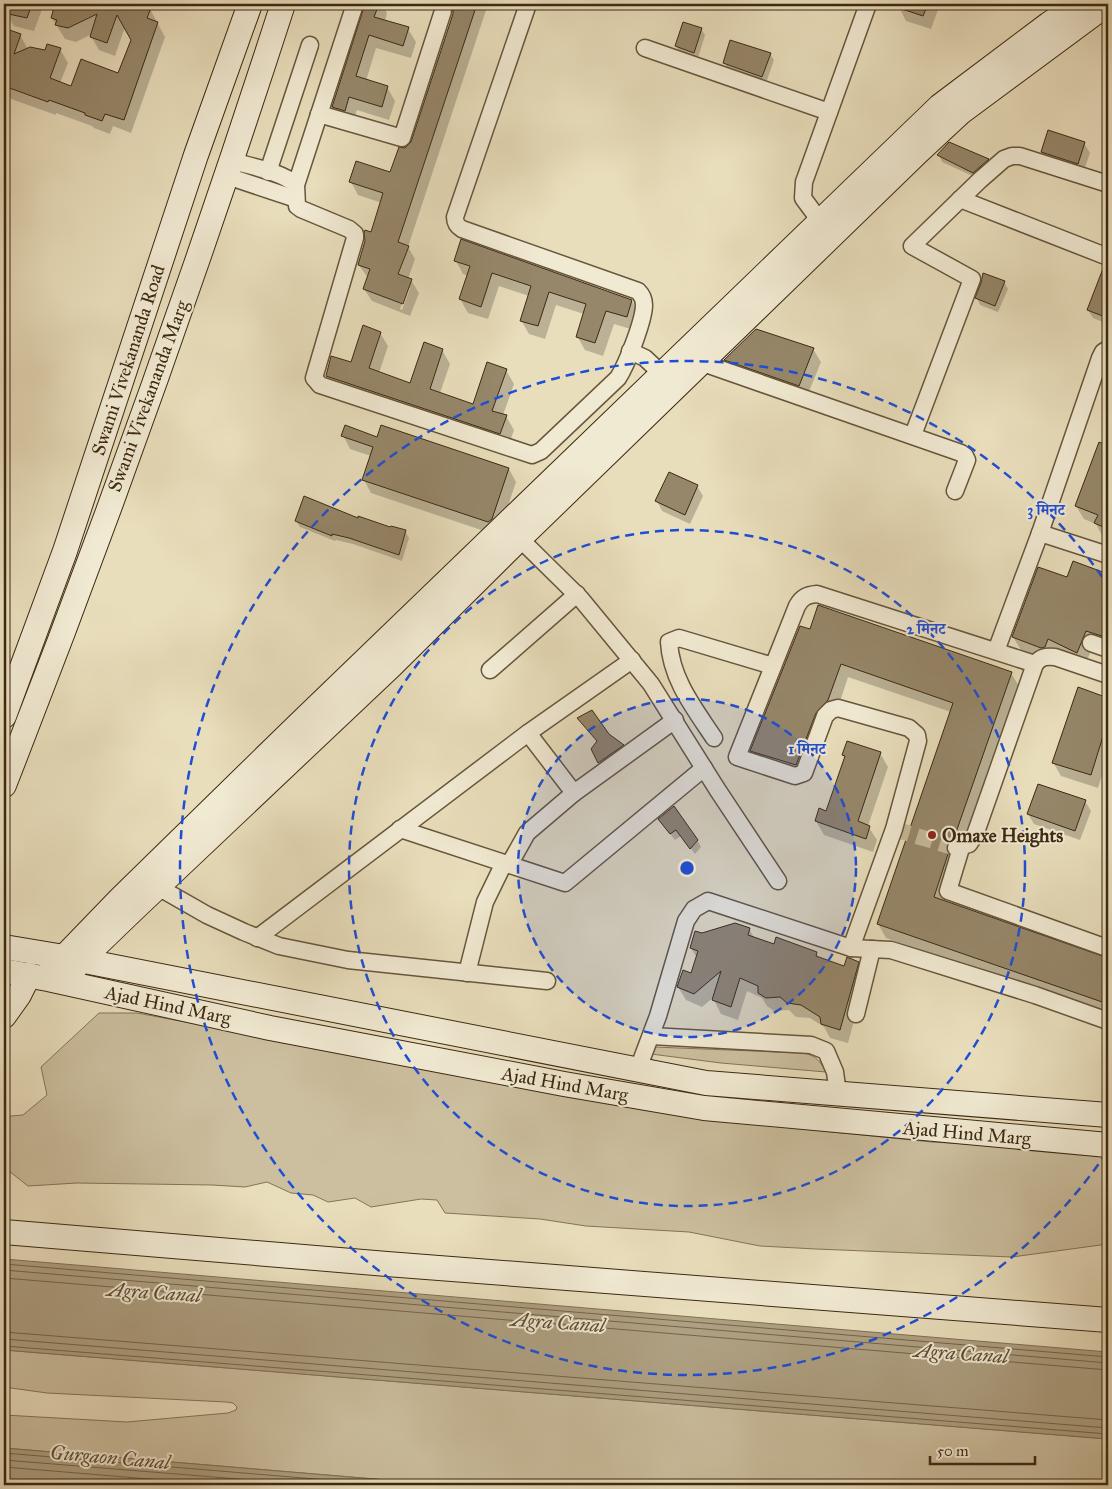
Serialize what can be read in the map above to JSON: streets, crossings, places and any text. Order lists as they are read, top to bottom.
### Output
{
  "streets": {
    "street": ["Swami Vivekananda Road", "Swami Vivekananda Marg", "Ajad Hind Marg"]
  },
  "water": ["Agra Canal", "Gurgaon Canal"],
  "places": ["Omaxe Heights"],
  "scale_bar": "50 m",
  "rings": ["3 मिनट", "2 मिनट", "1 मिनट"]
}
